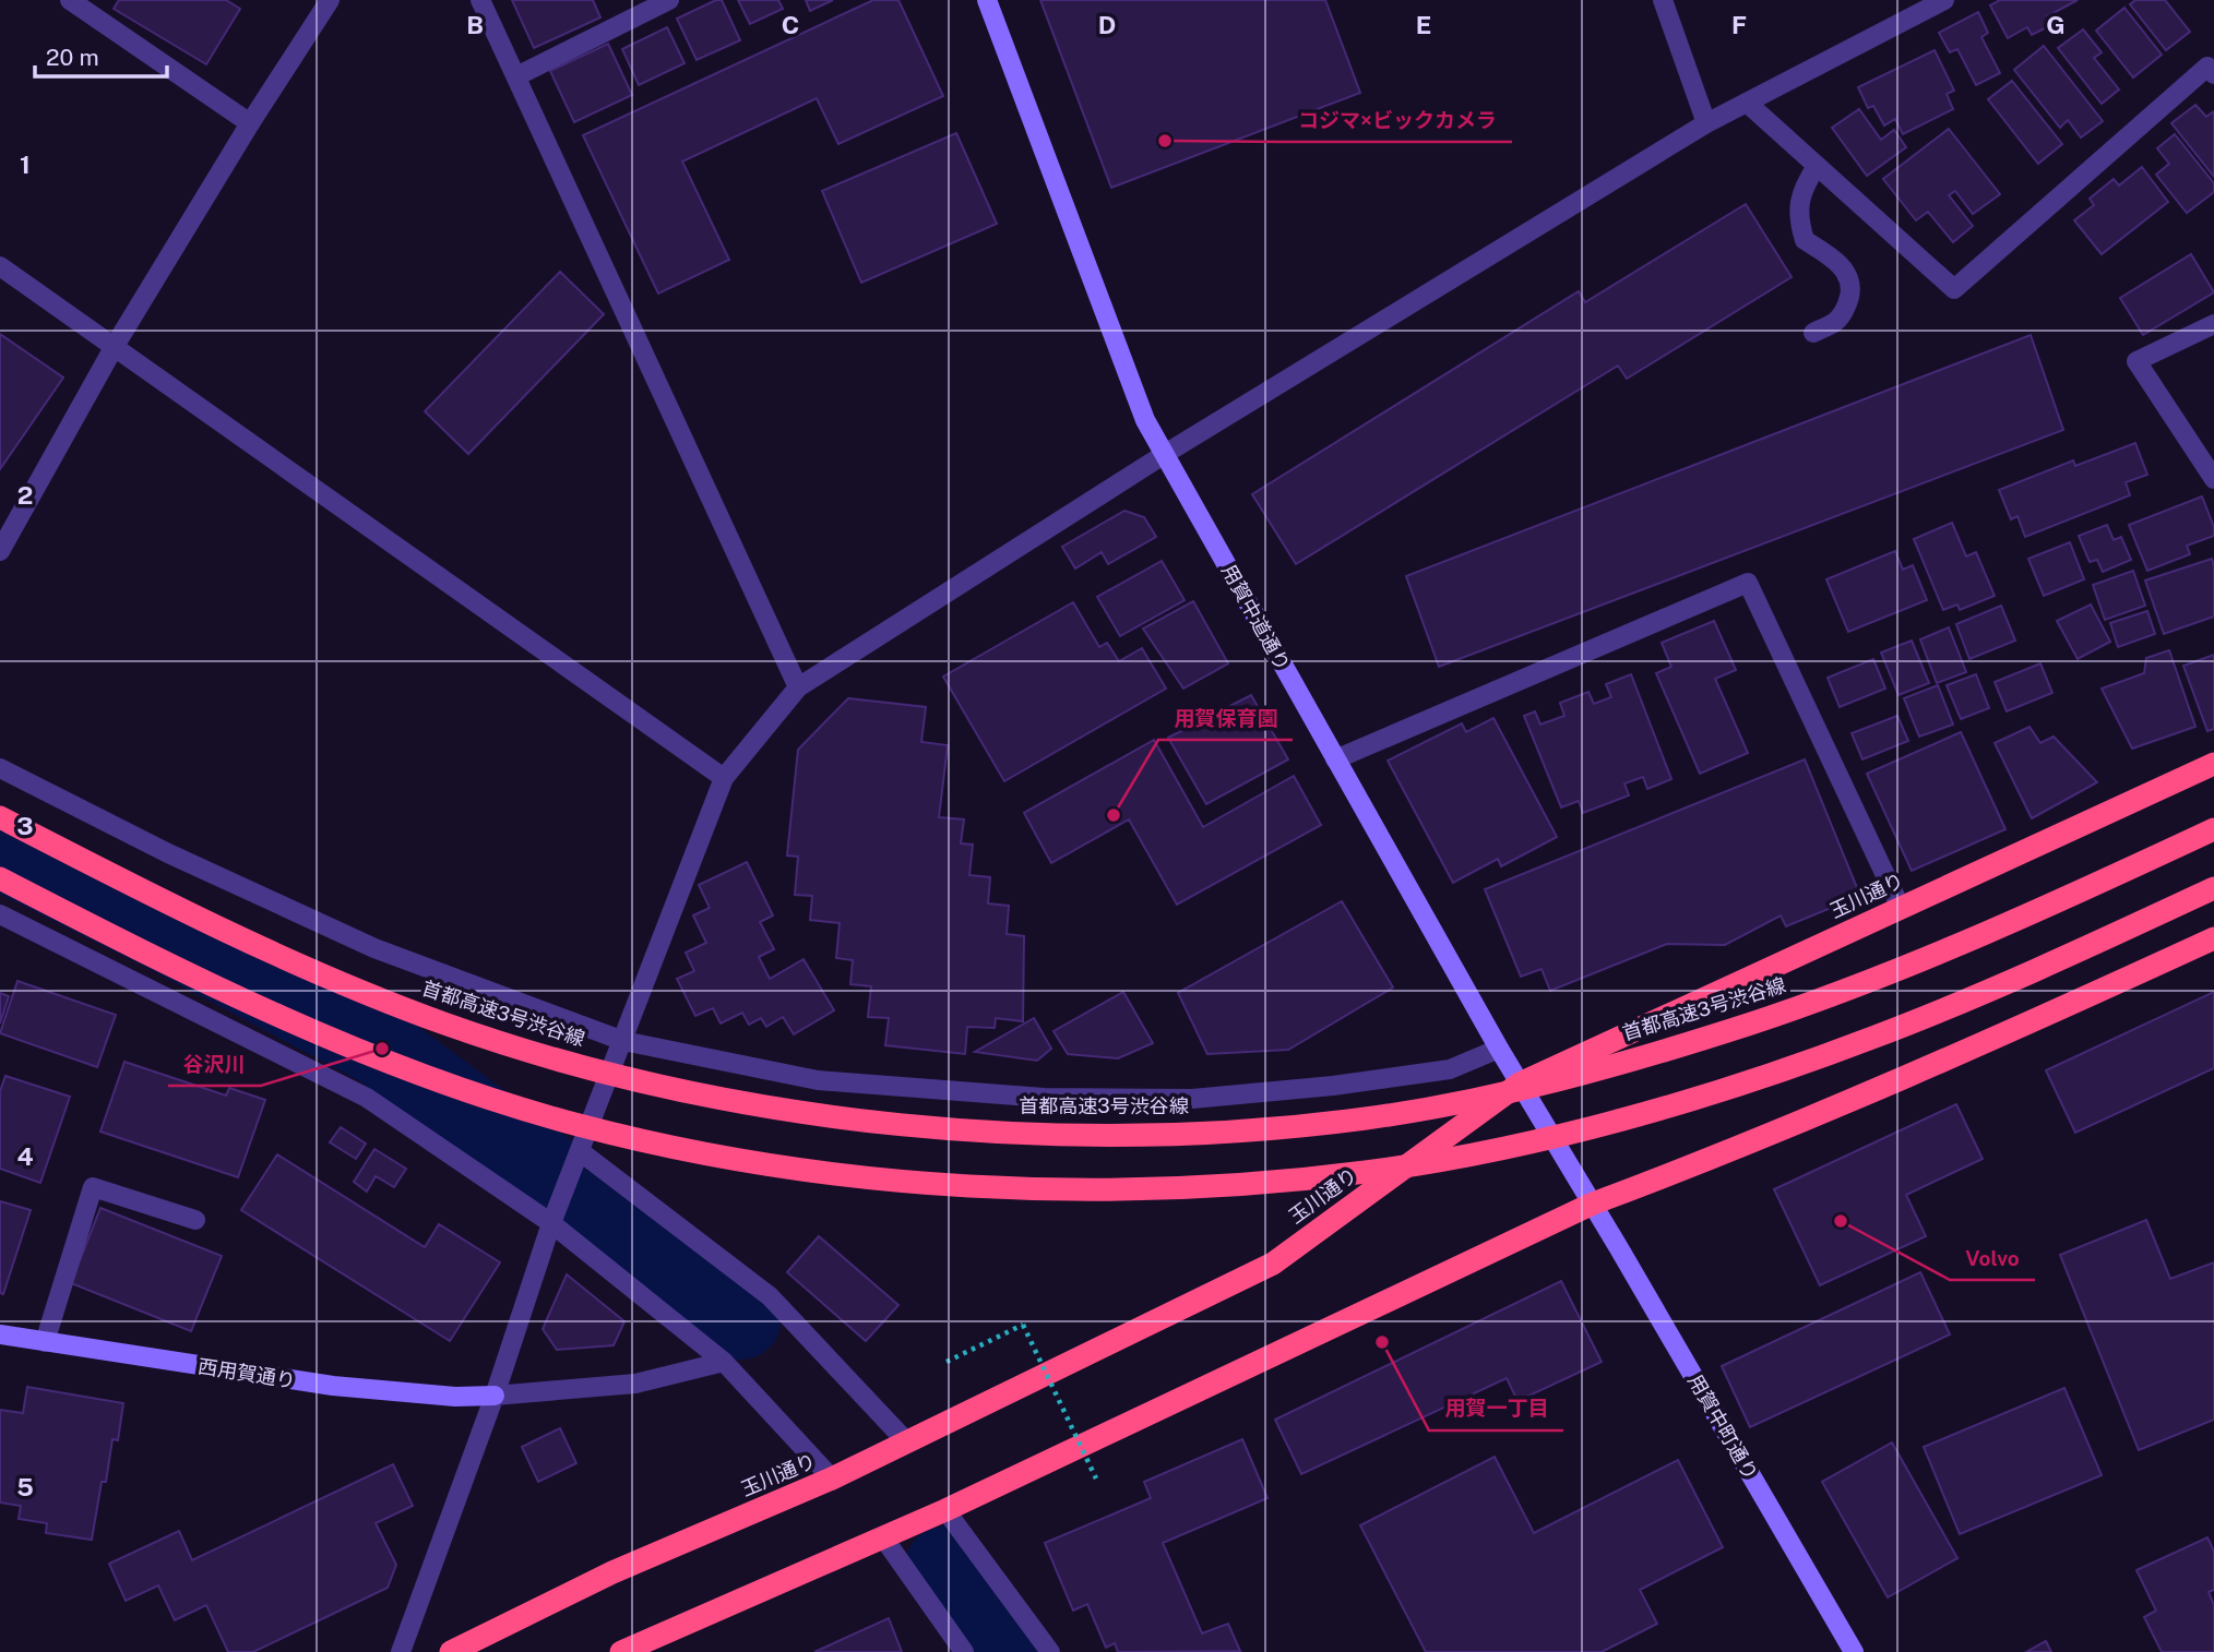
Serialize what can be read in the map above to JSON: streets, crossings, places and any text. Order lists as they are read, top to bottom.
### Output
{
  "streets": {
    "highway": ["玉川通り", "首都高速3号渋谷線"],
    "street": ["用賀中道通り", "西用賀通り", "用賀中町通り"]
  },
  "crossings": [
    ["用賀中道通り", "玉川通り"],
    ["用賀中道通り", "用賀中町通り"]
  ],
  "places": [
    "コジマ×ビックカメラ",
    "用賀保育園",
    "谷沢川",
    "Volvo",
    "用賀一丁目"
  ],
  "scale_bar": "20 m",
  "grid": {
    "columns": [
      "B",
      "C",
      "D",
      "E",
      "F",
      "G"
    ],
    "rows": [
      "1",
      "2",
      "3",
      "4",
      "5"
    ]
  }
}
